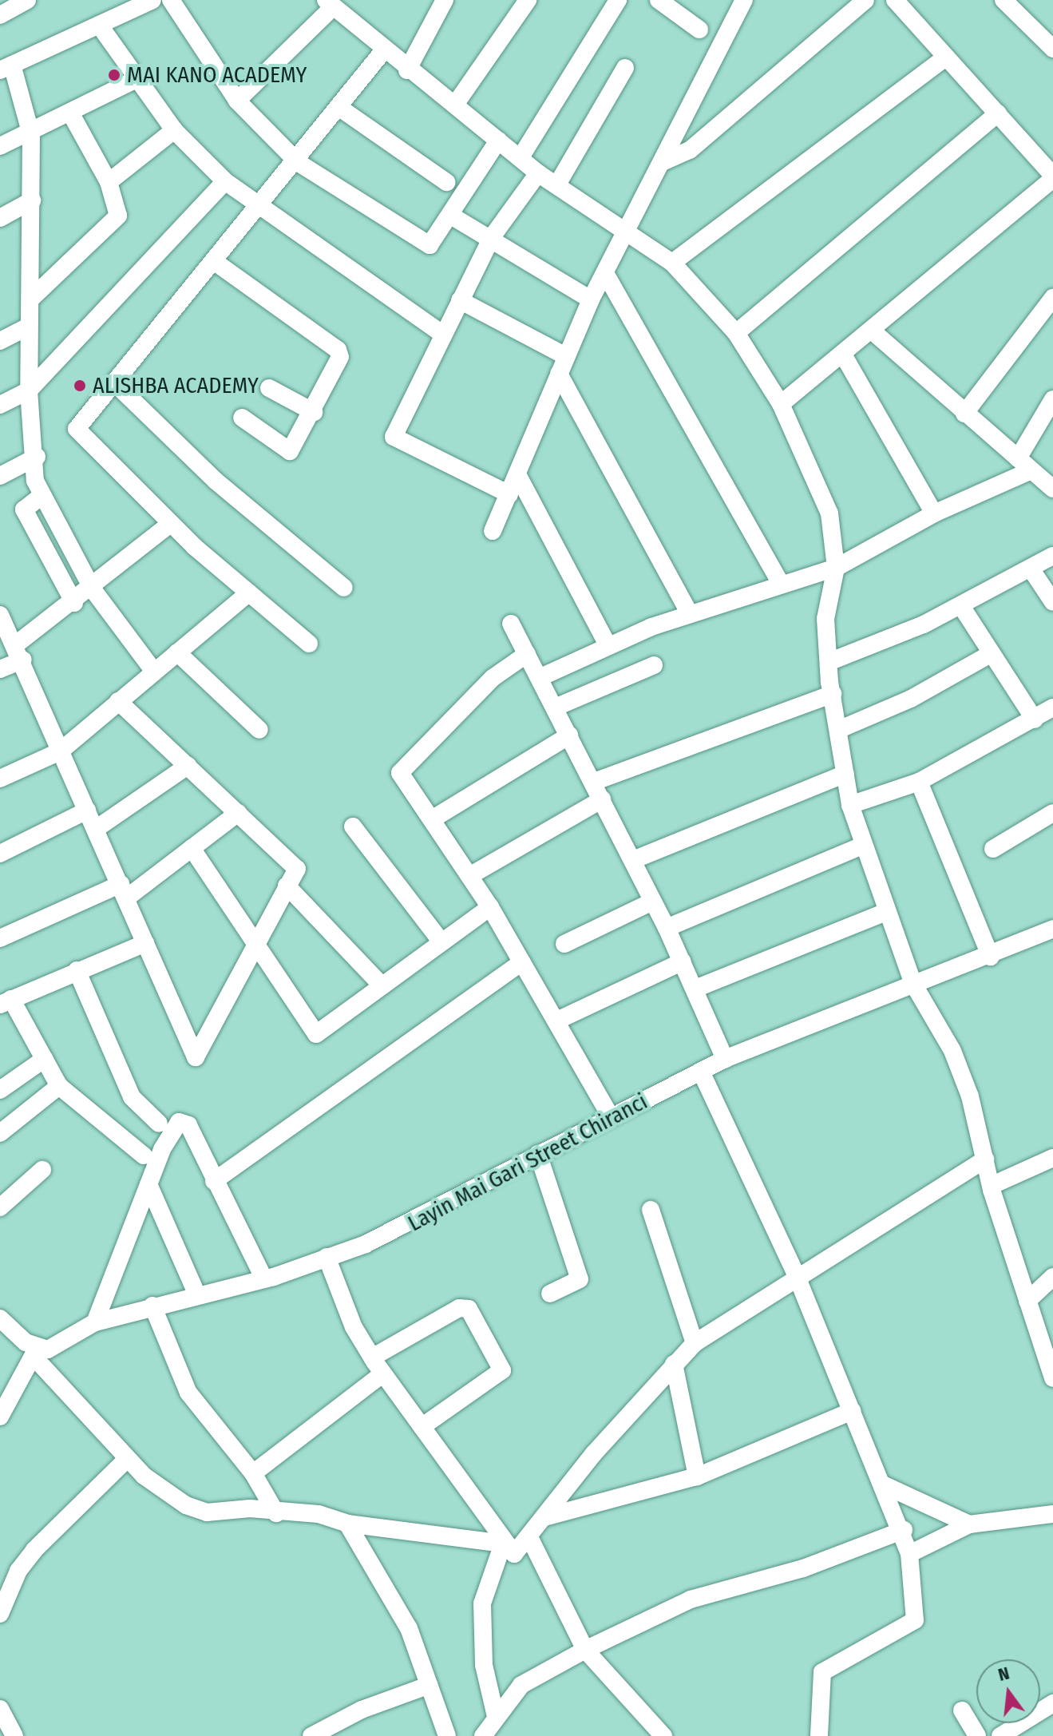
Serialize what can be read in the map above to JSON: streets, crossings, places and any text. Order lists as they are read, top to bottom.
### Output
{
  "streets": {
    "street": ["Layin Mai Gari Street Chiranci"]
  },
  "places": ["MAI KANO ACADEMY", "ALISHBA ACADEMY"],
  "north": "top"
}
